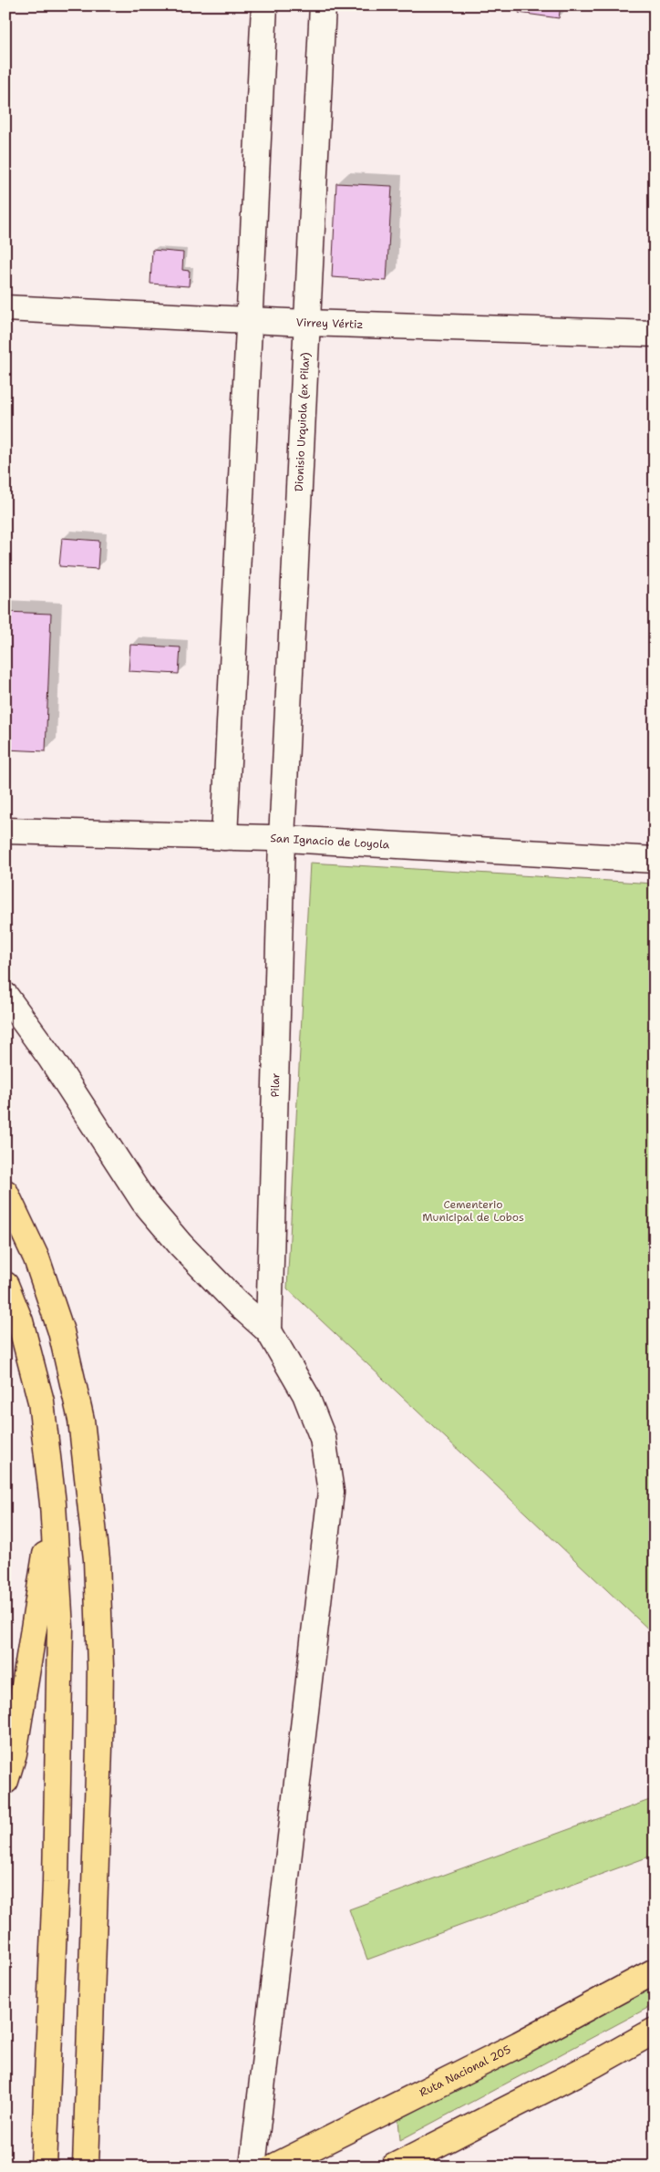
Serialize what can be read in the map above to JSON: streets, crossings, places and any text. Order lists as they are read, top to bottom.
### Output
{
  "streets": {
    "main road": ["Ruta Nacional 205"],
    "street": [
      "Virrey Vértiz",
      "Dionisio Urquiola (ex Pilar)",
      "San Ignacio de Loyola",
      "Pilar"
    ]
  },
  "crossings": [
    ["Virrey Vértiz", "Dionisio Urquiola (ex Pilar)"],
    ["Dionisio Urquiola (ex Pilar)", "San Ignacio de Loyola"],
    ["Dionisio Urquiola (ex Pilar)", "Pilar"],
    ["San Ignacio de Loyola", "Pilar"]
  ],
  "parks": ["Cementerio Municipal de Lobos"]
}
